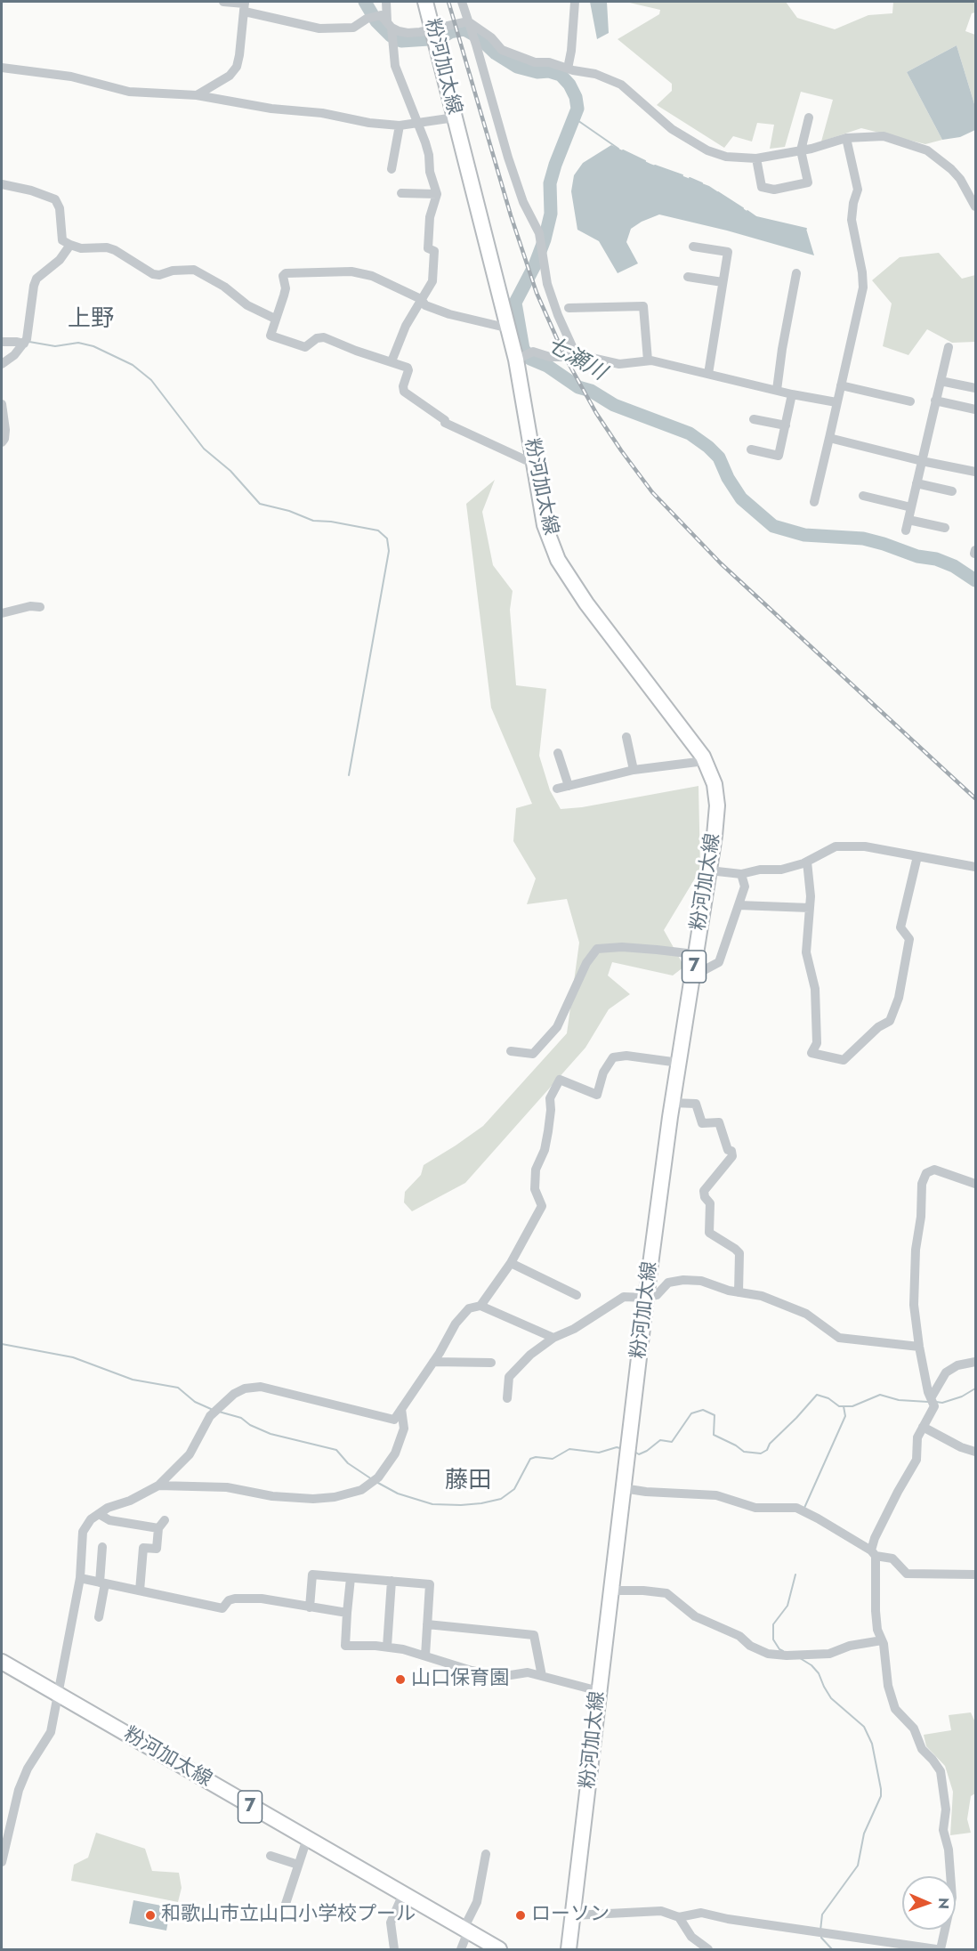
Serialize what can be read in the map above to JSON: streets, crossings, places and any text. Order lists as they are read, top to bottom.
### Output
{
  "streets": {
    "main road": ["粉河加太線", "7"]
  },
  "districts": ["上野", "藤田"],
  "water": ["七瀬川"],
  "places": ["山口保育園", "和歌山市立山口小学校プール", "ローソン"],
  "north": "right"
}
